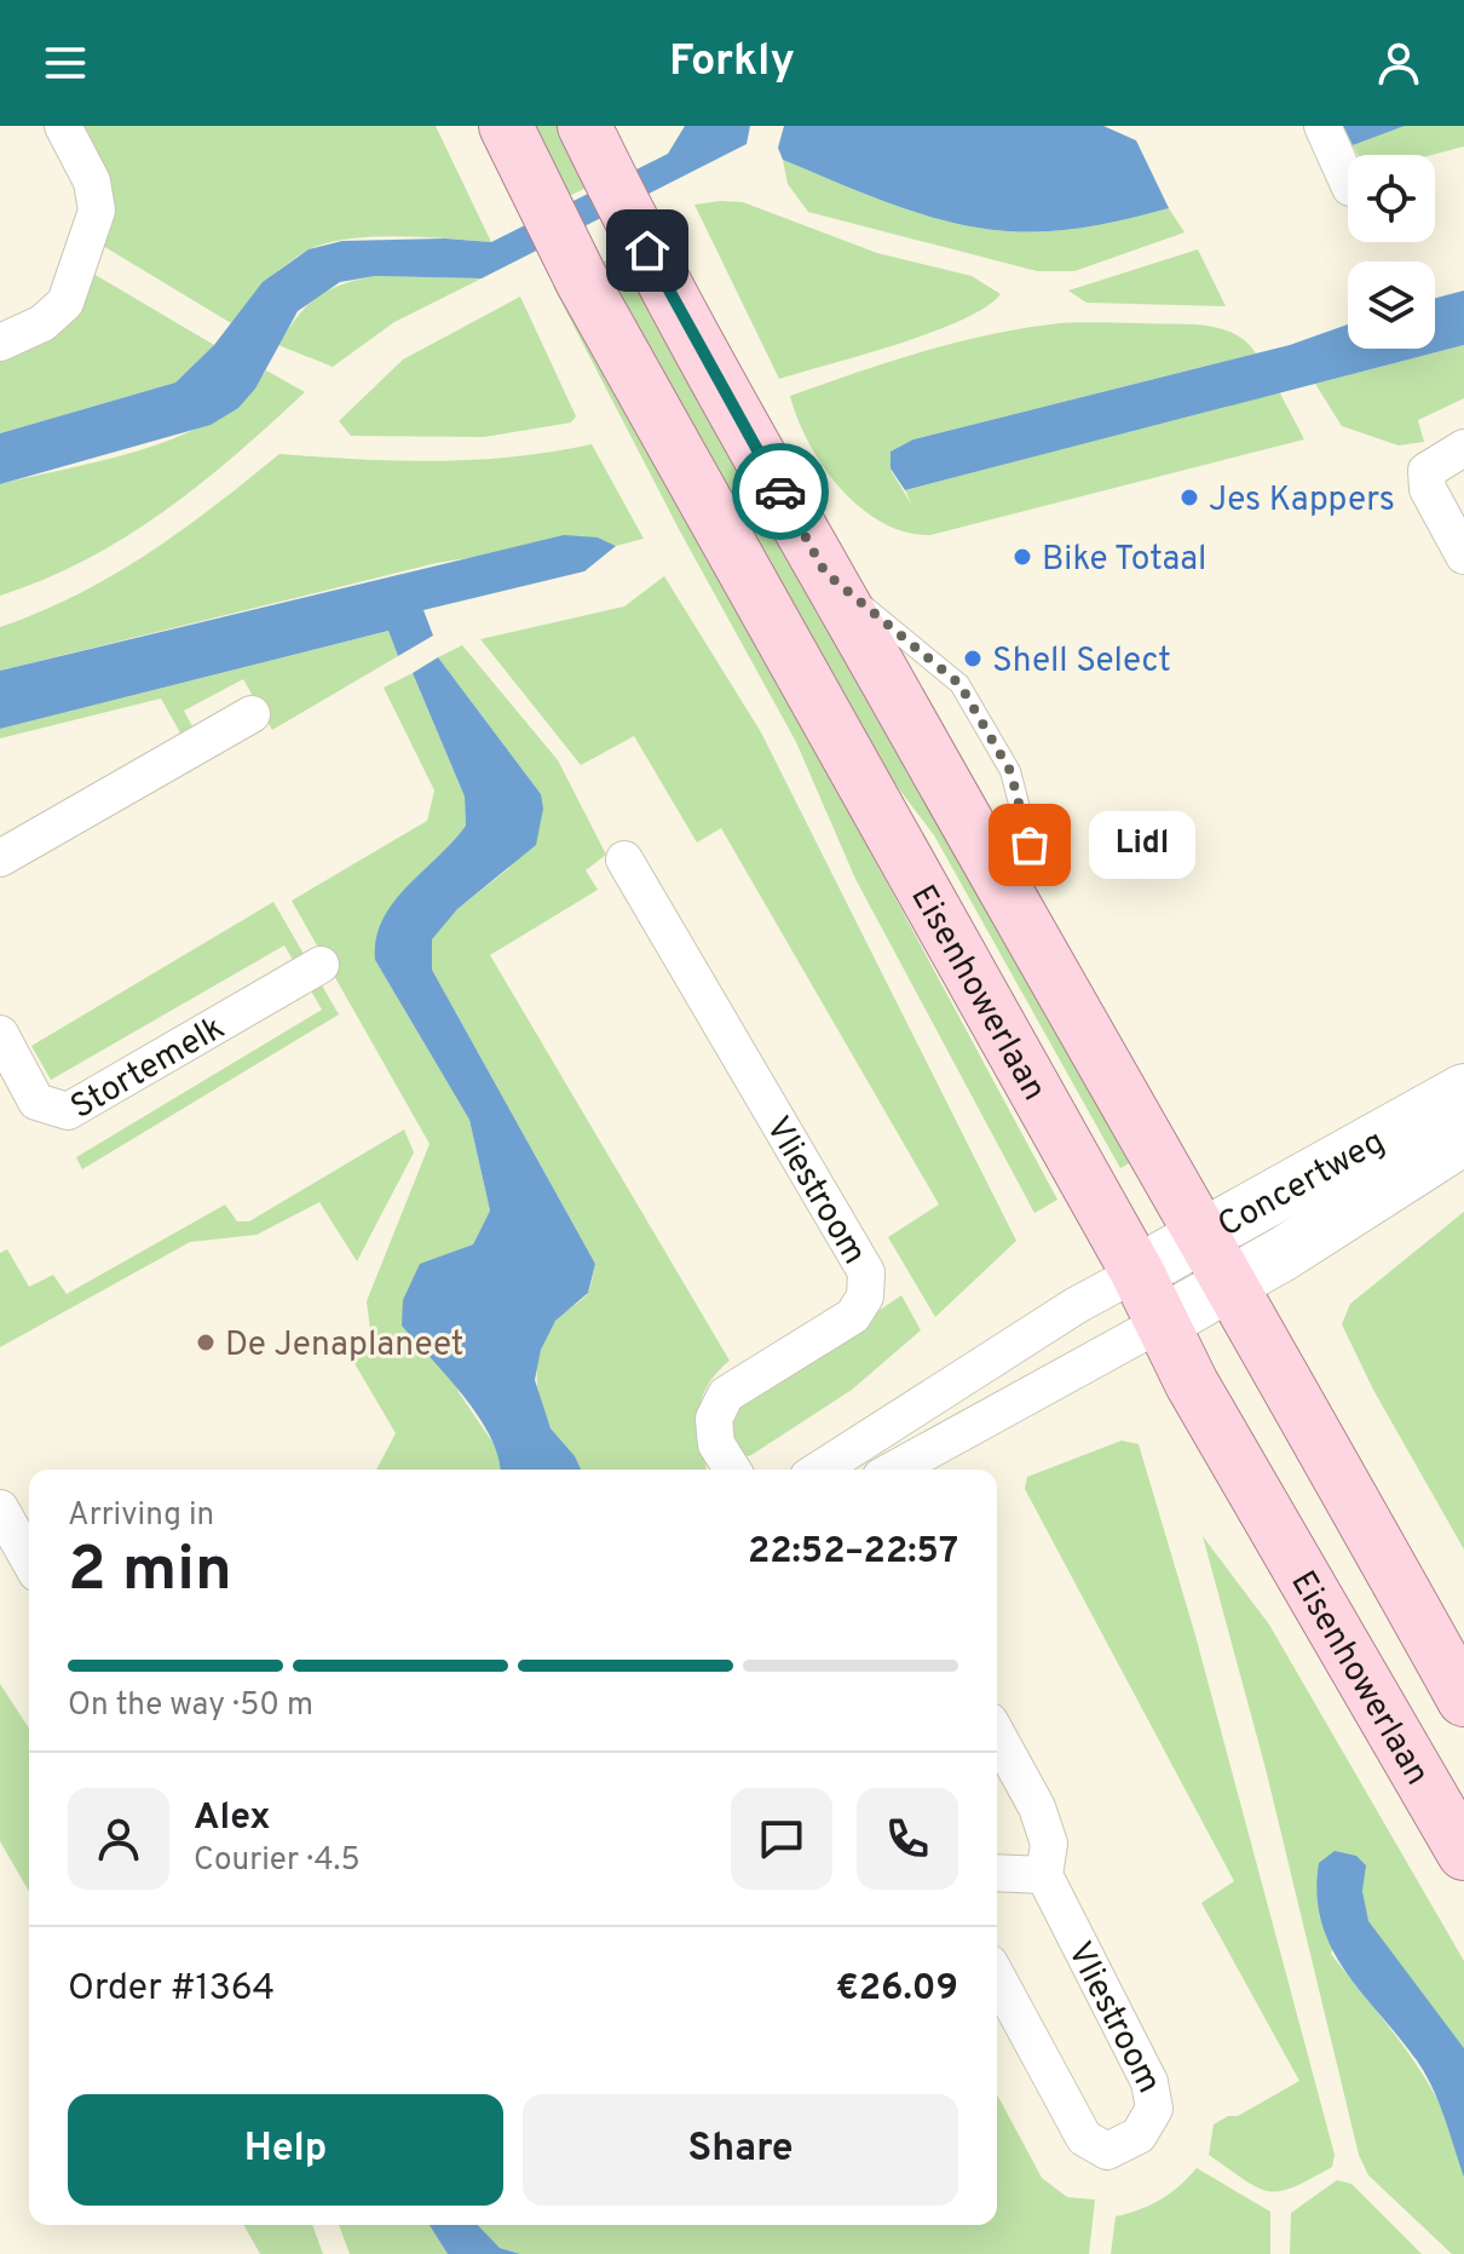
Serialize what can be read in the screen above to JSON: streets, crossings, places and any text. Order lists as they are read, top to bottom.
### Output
{
  "streets": {
    "main road": ["Eisenhowerlaan"],
    "street": ["Stortemelk", "Concertweg", "Vliestroom"]
  },
  "crossings": [
    ["Eisenhowerlaan", "Concertweg"]
  ],
  "places": [
    "Jes Kappers",
    "Bike Totaal",
    "Shell Select",
    "Lidl",
    "De Jenaplaneet"
  ],
  "page": {
    "header": "Forkly",
    "bubble": "Lidl",
    "heading": ["2 min", "Arriving in", "22:52–22:57"],
    "panel": [
      "Alex",
      "Courier · 4.5",
      "Order #1364",
      "€26.09"
    ],
    "bar": "On the way · 50 m",
    "buttons": ["Help", "Share"]
  }
}
